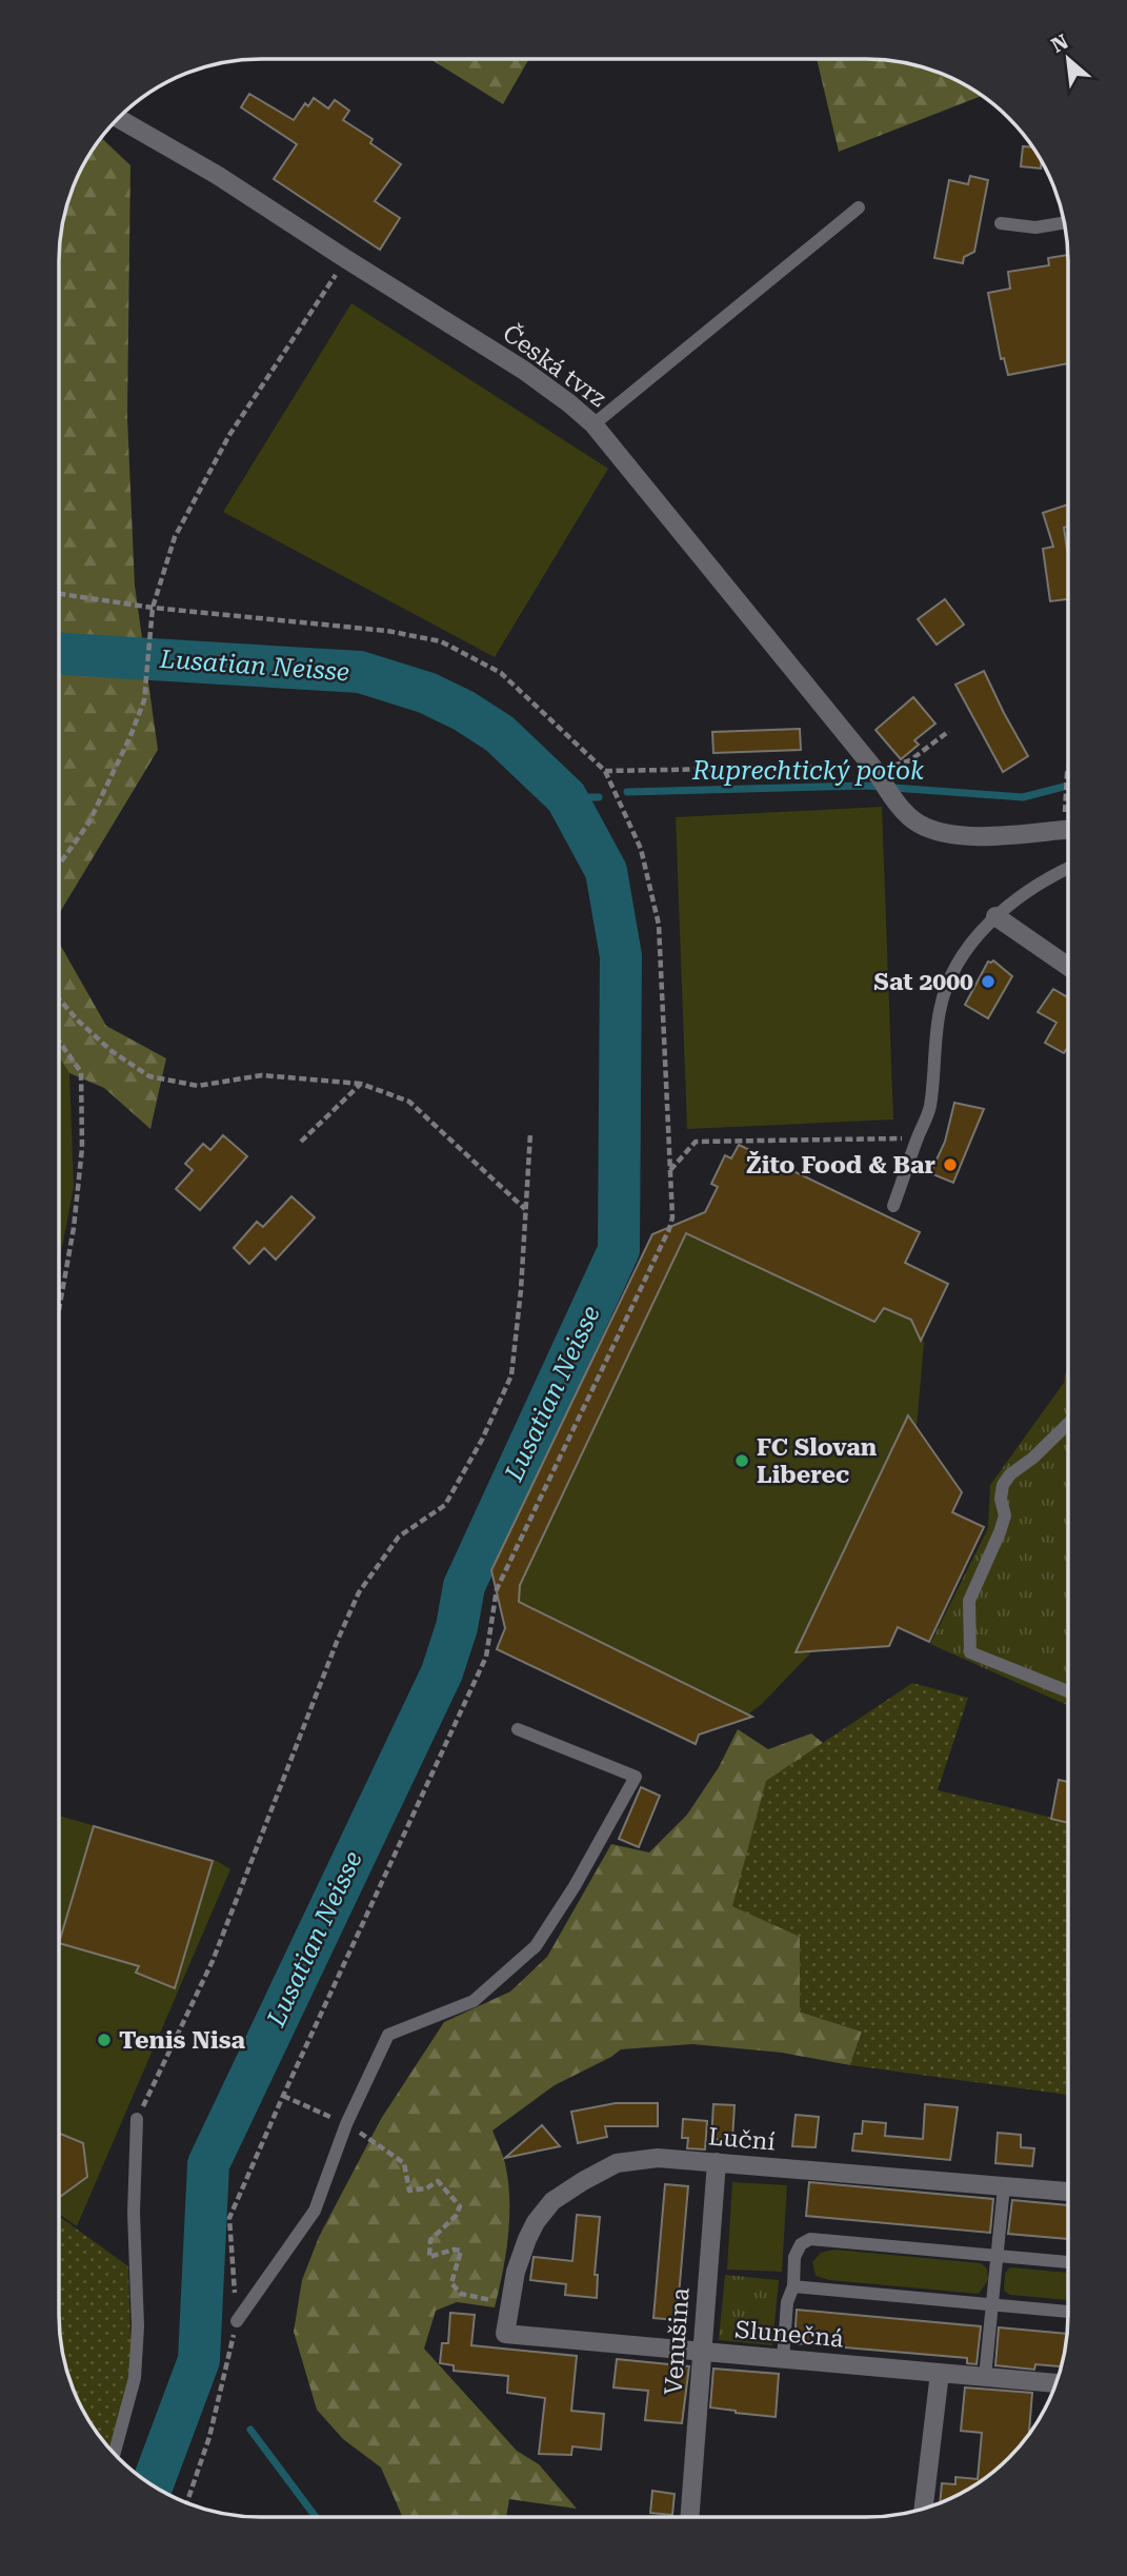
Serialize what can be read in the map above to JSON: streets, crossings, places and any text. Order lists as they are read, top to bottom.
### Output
{
  "streets": {
    "street": [
      "Česká tvrz",
      "Luční",
      "Slunečná",
      "Venušina"
    ]
  },
  "crossings": [
    ["Luční", "Slunečná"],
    ["Luční", "Venušina"],
    ["Slunečná", "Venušina"]
  ],
  "water": ["Lusatian Neisse", "Ruprechtický potok"],
  "places": [
    "Sat 2000",
    "Žito Food & Bar",
    "FC Slovan Liberec",
    "Tenis Nisa"
  ],
  "north": "top left"
}
